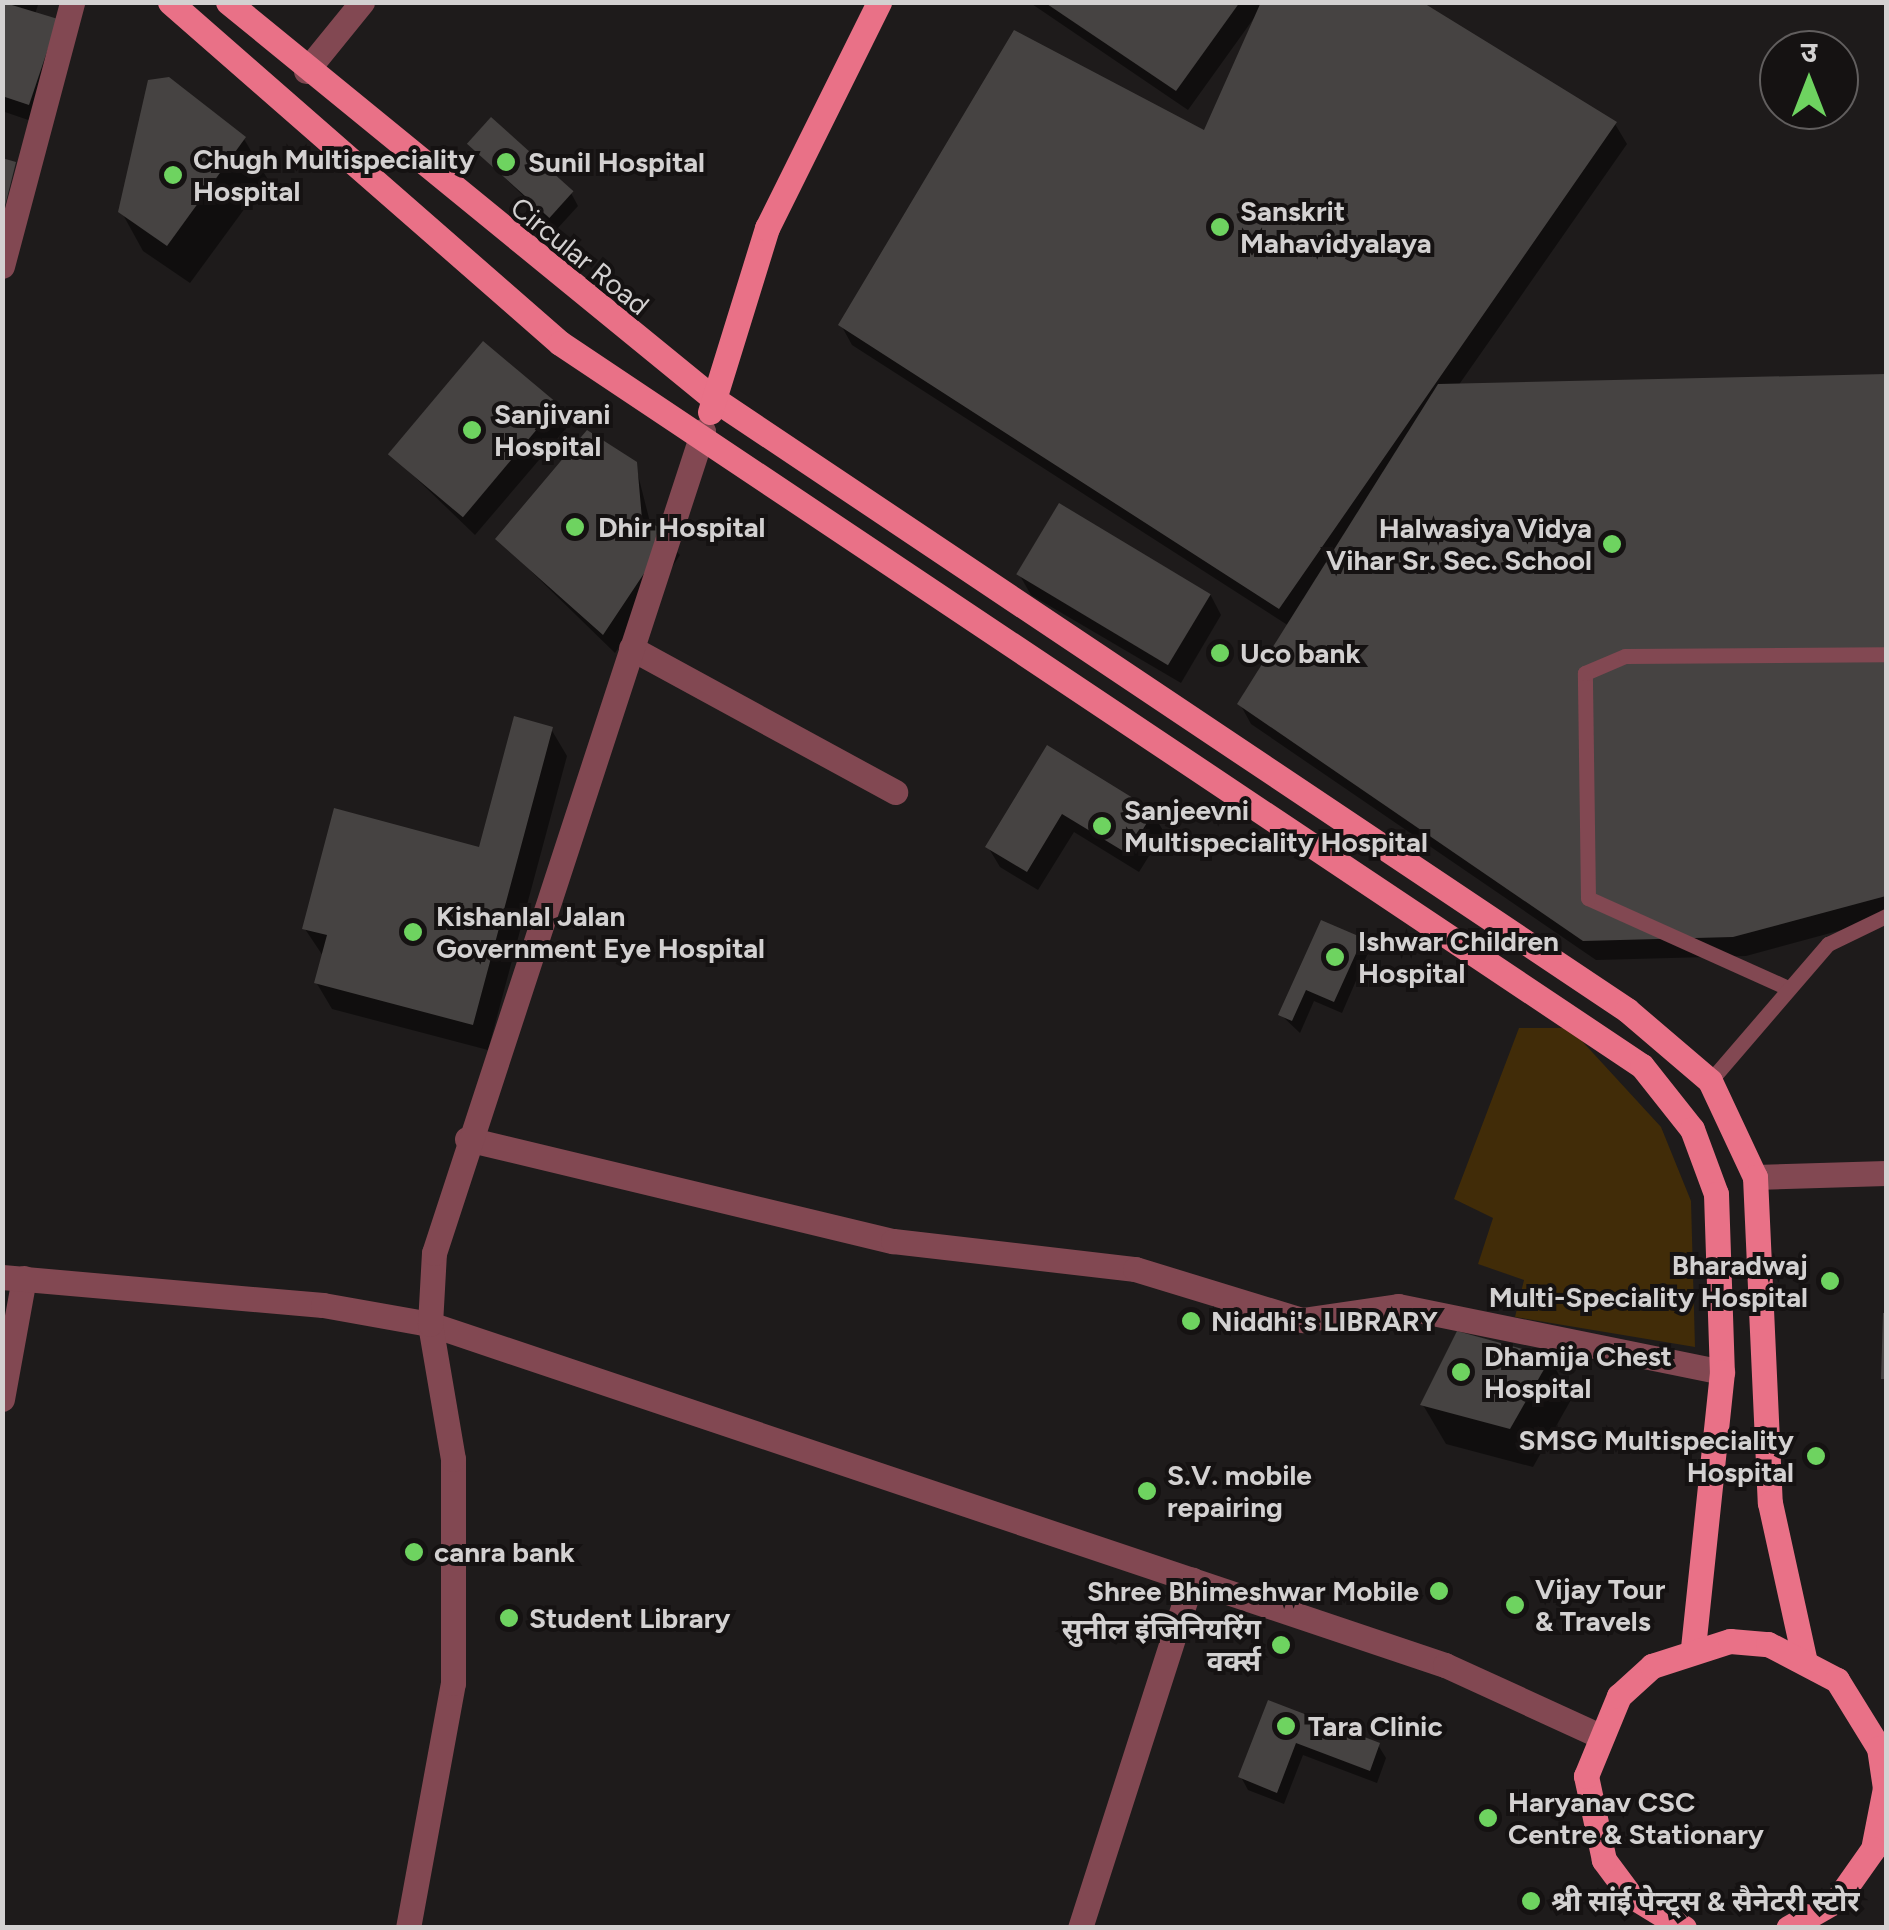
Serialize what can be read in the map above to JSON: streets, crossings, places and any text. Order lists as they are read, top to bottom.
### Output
{
  "streets": {
    "main road": ["Circular Road"]
  },
  "places": [
    "Sunil Hospital",
    "Chugh Multispeciality Hospital",
    "Sanskrit Mahavidyalaya",
    "Sanjivani Hospital",
    "Dhir Hospital",
    "Halwasiya Vidya Vihar Sr. Sec. School",
    "Uco bank",
    "Sanjeevni Multispeciality Hospital",
    "Kishanlal Jalan Government Eye Hospital",
    "Ishwar Children Hospital",
    "Bharadwaj Multi-Speciality Hospital",
    "Niddhi's LIBRARY",
    "Dhamija Chest Hospital",
    "SMSG Multispeciality Hospital",
    "S.V. mobile repairing",
    "canra bank",
    "Shree Bhimeshwar Mobile",
    "Vijay Tour & Travels",
    "Student Library",
    "सुनील इंजिनियरिंग वर्क्स",
    "Tara Clinic",
    "Haryanav CSC Centre & Stationary",
    "श्री सांई पेन्ट्स & सैनेटरी स्टोर"
  ],
  "north": "top"
}
